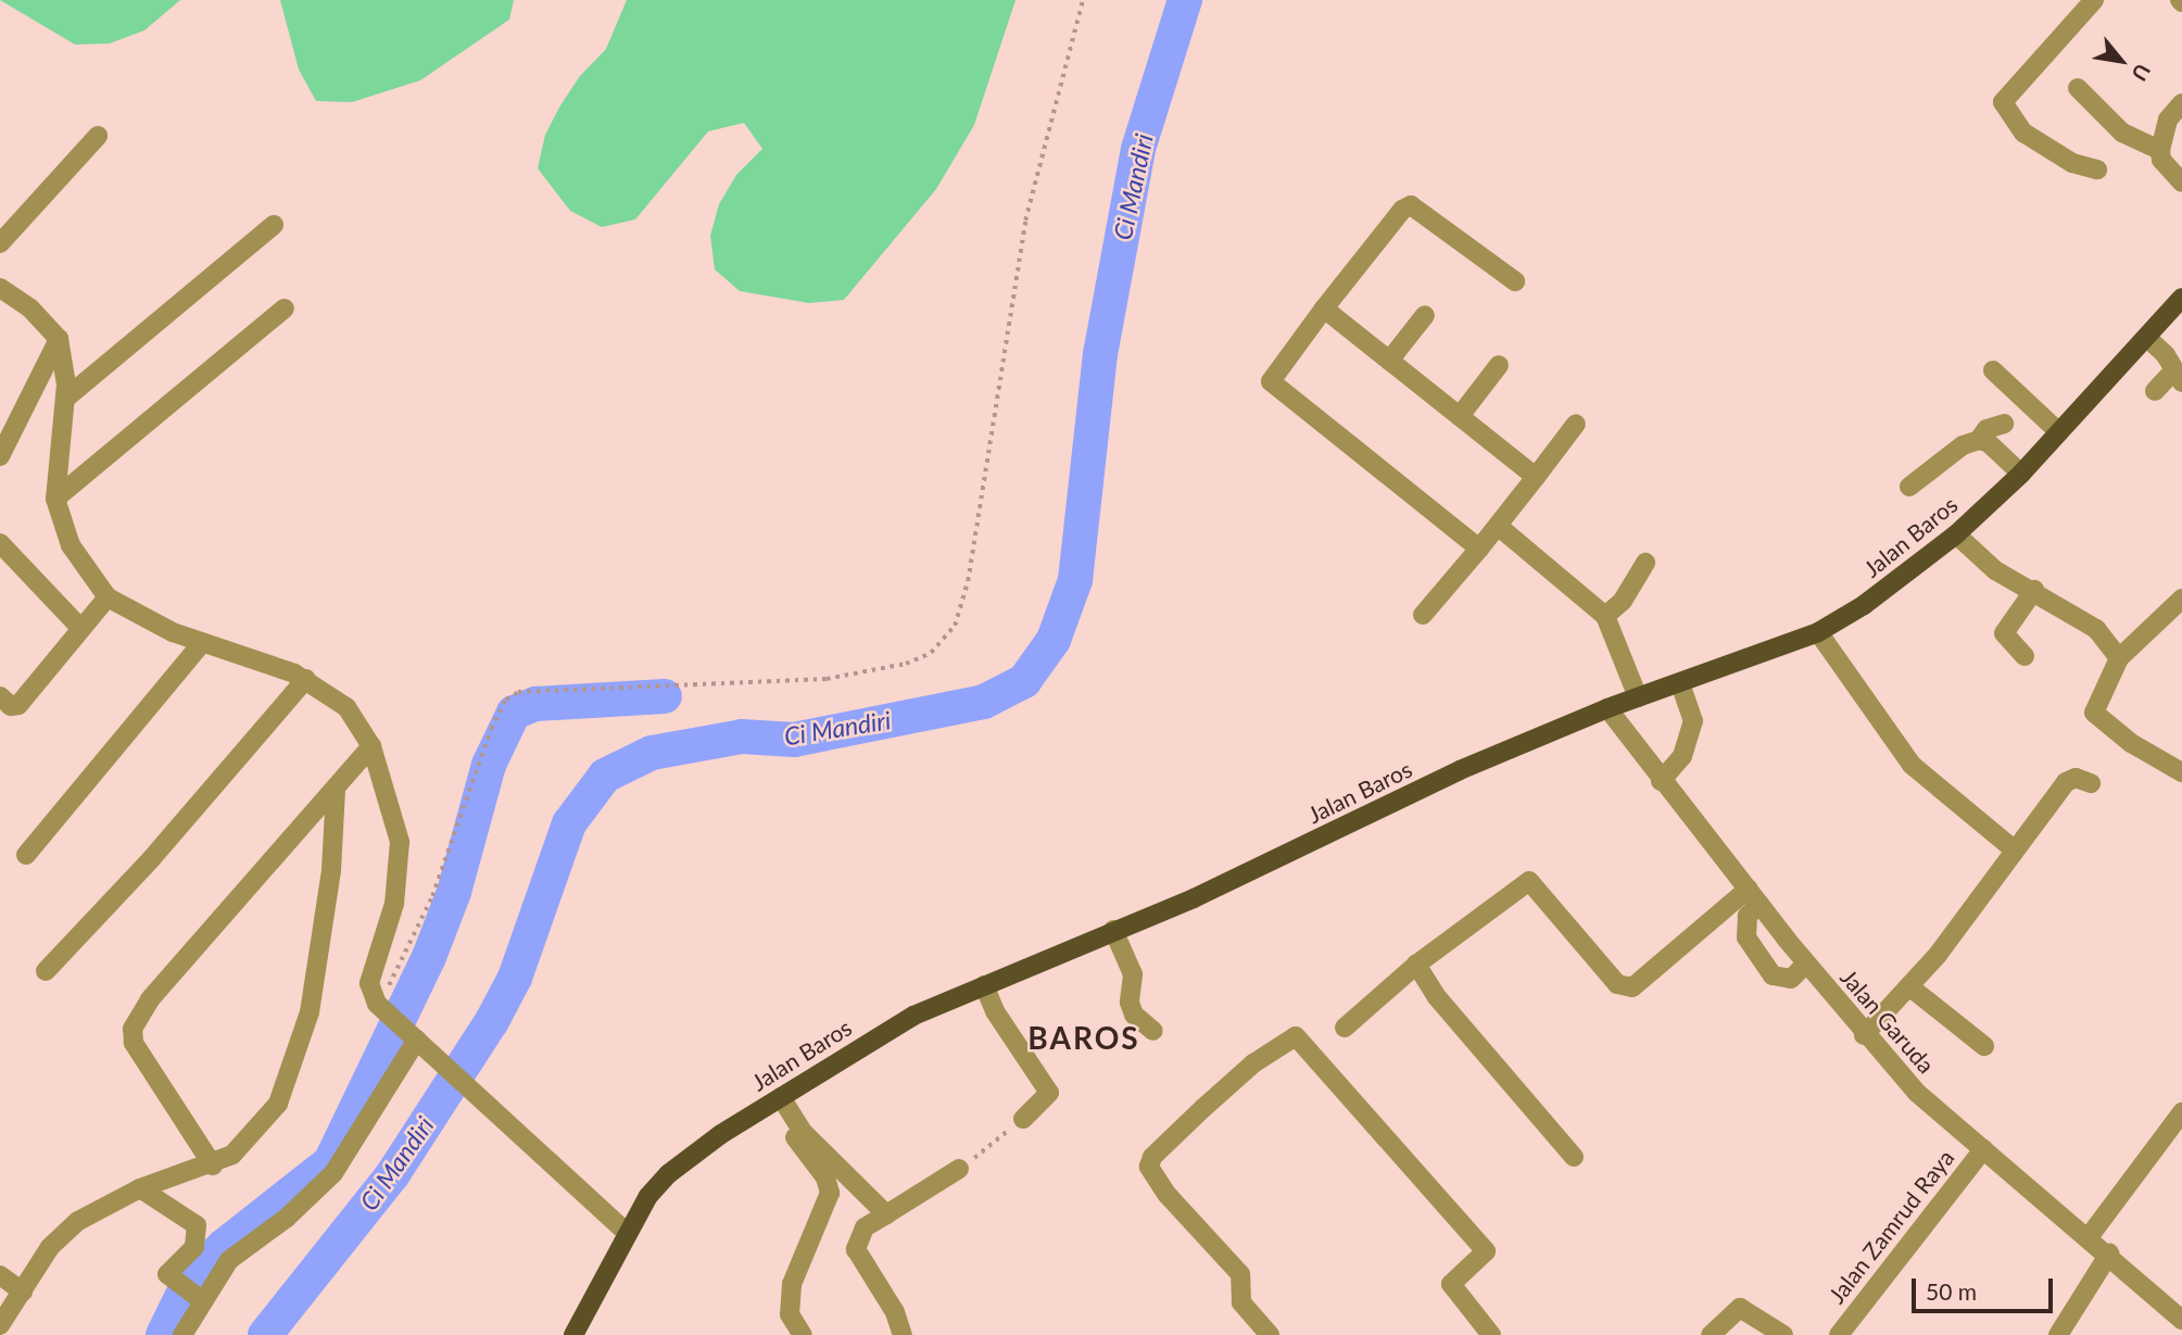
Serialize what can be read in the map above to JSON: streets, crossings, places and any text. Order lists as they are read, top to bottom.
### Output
{
  "streets": {
    "main road": ["Jalan Baros"],
    "street": ["Jalan Garuda", "Jalan Zamrud Raya"]
  },
  "crossings": [
    ["Jalan Baros", "Jalan Garuda"],
    ["Jalan Garuda", "Jalan Zamrud Raya"]
  ],
  "districts": ["BAROS"],
  "water": ["Ci Mandiri"],
  "scale_bar": "50 m",
  "north": "bottom right"
}
